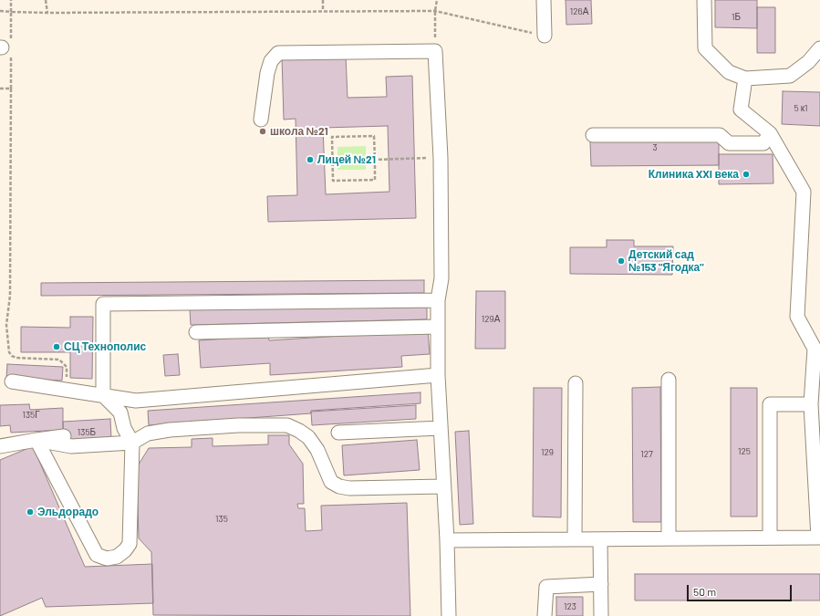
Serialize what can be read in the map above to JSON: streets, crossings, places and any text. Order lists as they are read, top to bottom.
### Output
{
  "places": [
    "школа №21",
    "Лицей №21",
    "Клиника XXI века",
    "Детский сад №153 \"Ягодка\"",
    "СЦ Технополис",
    "Эльдорадо"
  ],
  "house_numbers": [
    "126А",
    "1Б",
    "5 к1",
    "3",
    "129А",
    "135Г",
    "135Б",
    "125",
    "129",
    "127",
    "135",
    "123"
  ],
  "scale_bar": "50 m"
}
